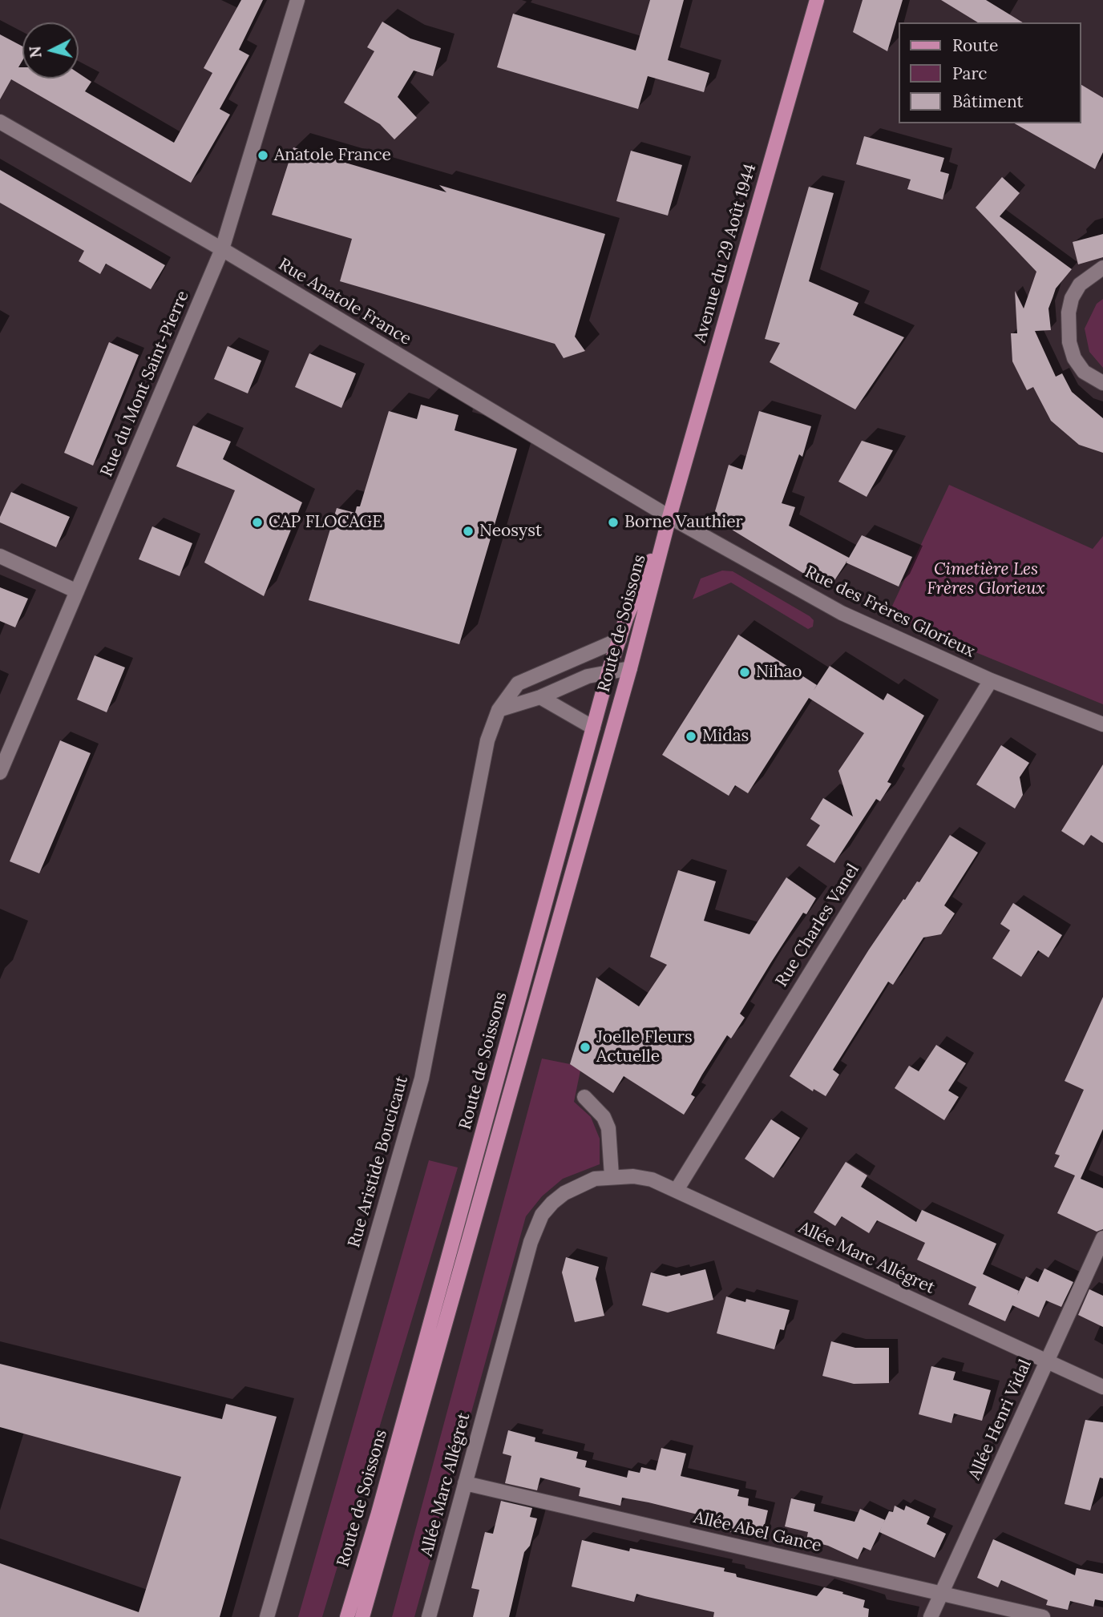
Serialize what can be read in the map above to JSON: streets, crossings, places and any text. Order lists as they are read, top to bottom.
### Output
{
  "streets": {
    "main road": ["Avenue du 29 Août 1944", "Route de Soissons"],
    "street": [
      "Rue Anatole France",
      "Rue du Mont Saint-Pierre",
      "Rue des Frères Glorieux",
      "Rue Charles Vanel",
      "Rue Aristide Boucicaut",
      "Allée Marc Allégret",
      "Allée Henri Vidal",
      "Allée Abel Gance"
    ]
  },
  "crossings": [
    ["Avenue du 29 Août 1944", "Rue Anatole France"],
    ["Avenue du 29 Août 1944", "Rue des Frères Glorieux"],
    ["Avenue du 29 Août 1944", "Route de Soissons"],
    ["Rue Anatole France", "Rue du Mont Saint-Pierre"],
    ["Rue Anatole France", "Rue des Frères Glorieux"],
    ["Rue Anatole France", "Route de Soissons"],
    ["Rue des Frères Glorieux", "Route de Soissons"],
    ["Rue des Frères Glorieux", "Rue Charles Vanel"],
    ["Route de Soissons", "Rue Aristide Boucicaut"],
    ["Rue Charles Vanel", "Allée Marc Allégret"],
    ["Allée Marc Allégret", "Allée Henri Vidal"],
    ["Allée Marc Allégret", "Allée Abel Gance"],
    ["Allée Henri Vidal", "Allée Abel Gance"]
  ],
  "parks": ["Cimetière Les Frères Glorieux"],
  "places": [
    "Anatole France",
    "CAP FLOCAGE",
    "Borne Vauthier",
    "Neosyst",
    "Nihao",
    "Midas",
    "Joelle Fleurs Actuelle"
  ],
  "legend": ["Route", "Parc", "Bâtiment"],
  "north": "left"
}
